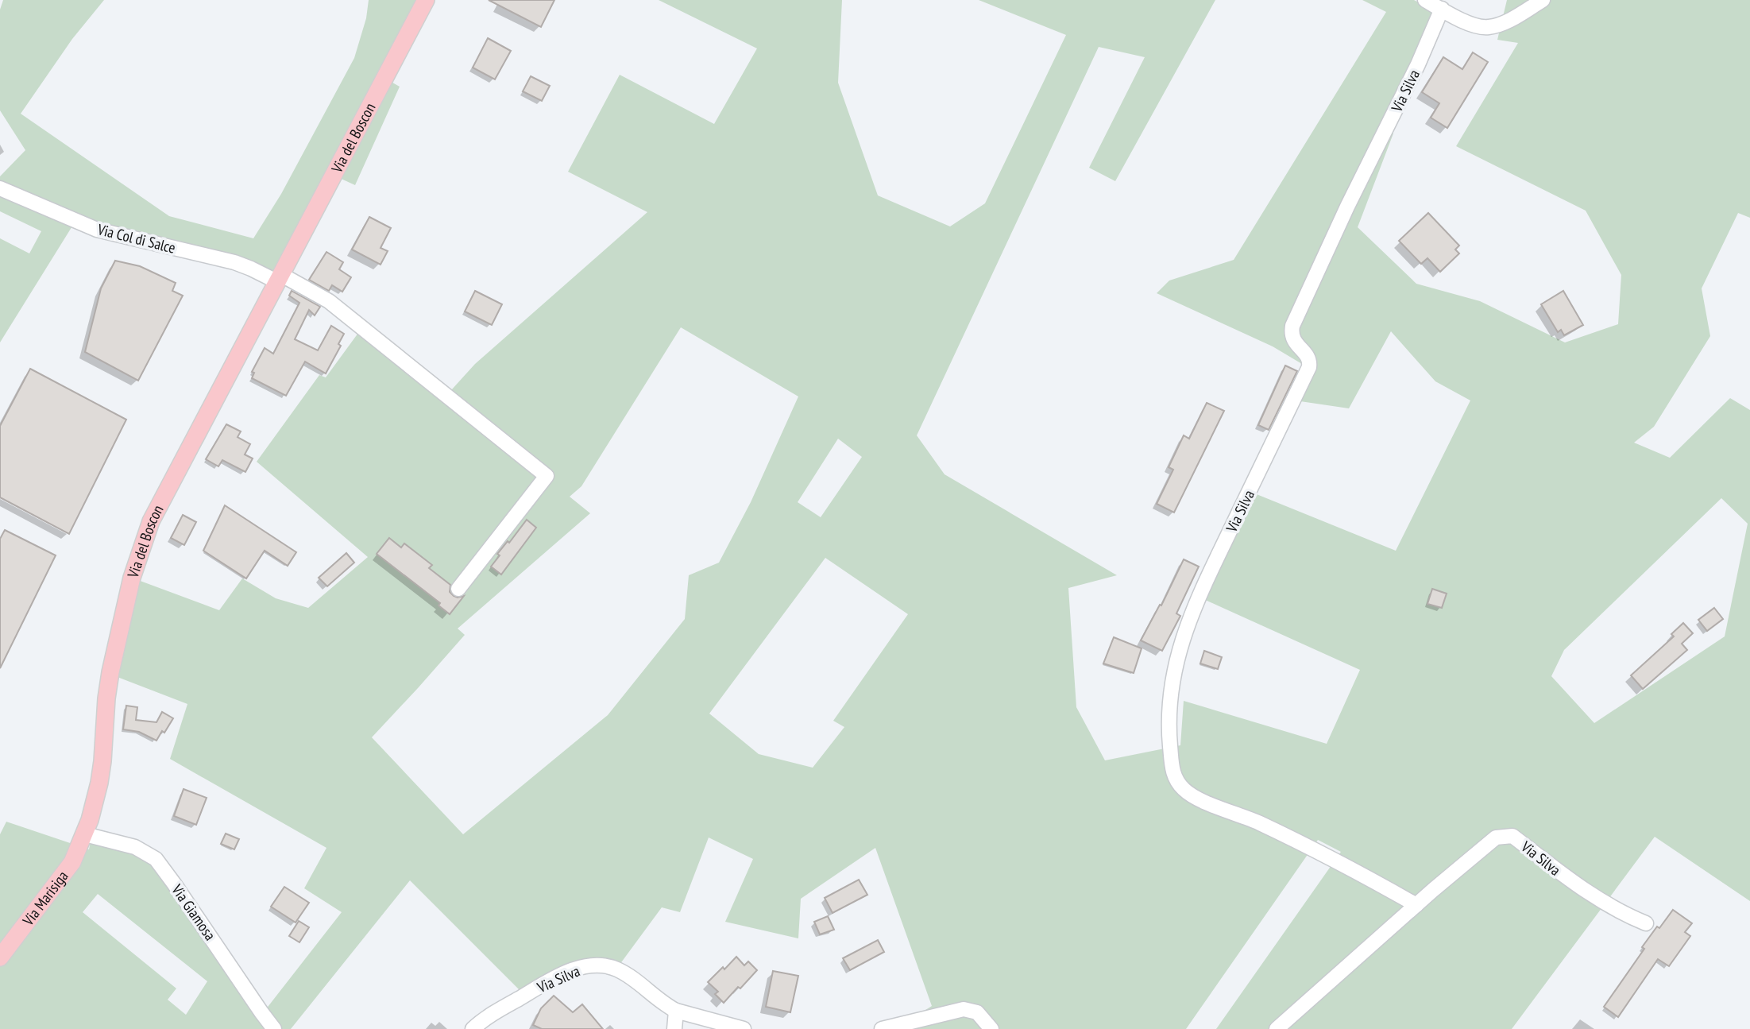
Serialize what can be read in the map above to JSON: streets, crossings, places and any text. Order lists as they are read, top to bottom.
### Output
{
  "streets": {
    "main road": ["Via del Boscon", "Via Marisiga"],
    "street": ["Via Silva", "Via Col di Salce", "Via Giamosa"]
  },
  "crossings": [
    ["Via del Boscon", "Via Col di Salce"],
    ["Via del Boscon", "Via Marisiga"],
    ["Via del Boscon", "Via Giamosa"],
    ["Via Marisiga", "Via Giamosa"]
  ]
}
